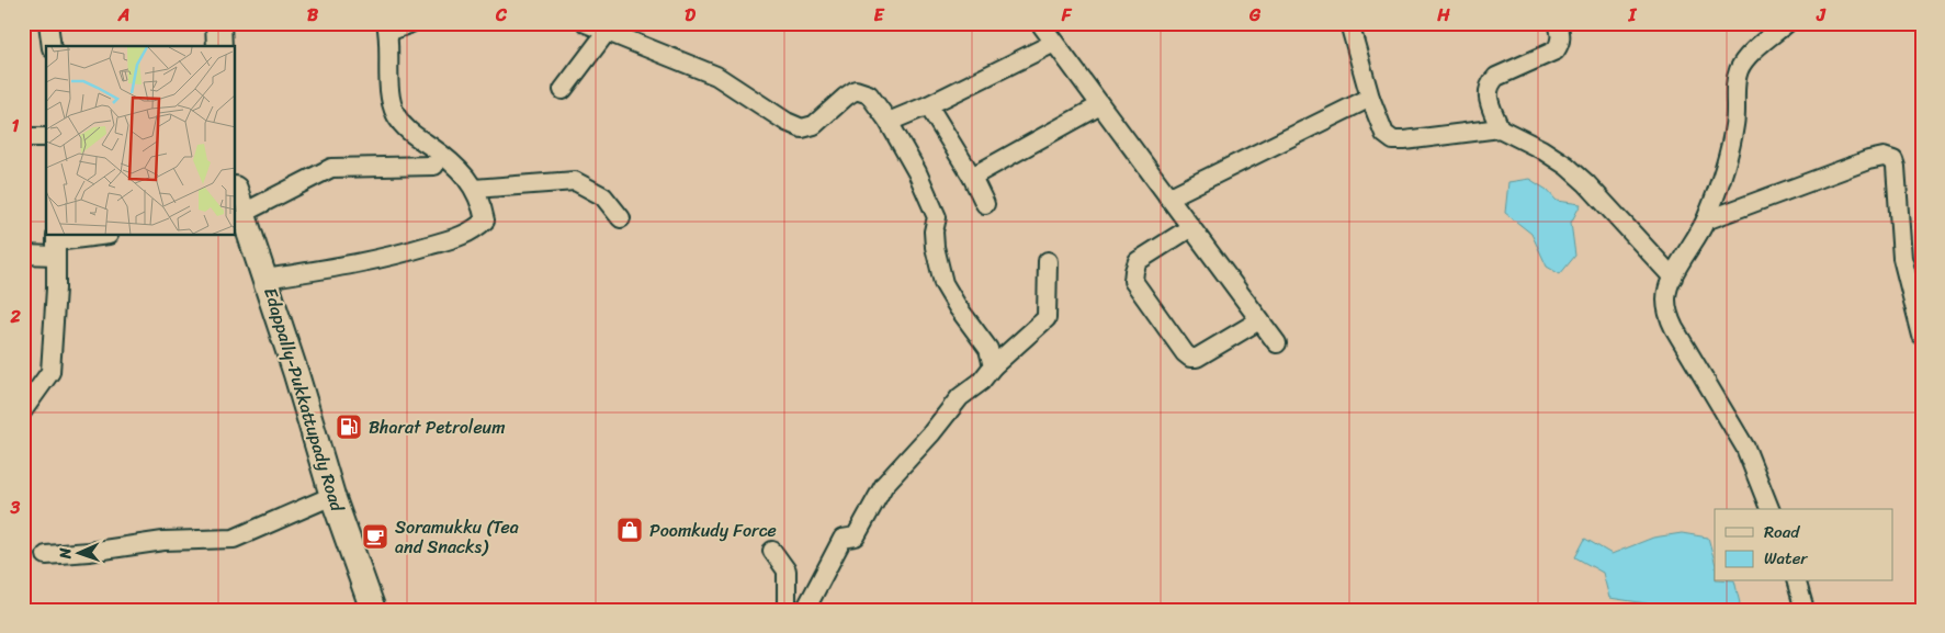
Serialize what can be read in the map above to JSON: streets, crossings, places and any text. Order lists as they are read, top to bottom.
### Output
{
  "streets": {
    "main road": ["Edappally-Pukkattupady Road"]
  },
  "places": {
    "fuel station": ["Bharat Petroleum"],
    "shop": ["Poomkudy Force"],
    "cafe": ["Soramukku (Tea and Snacks)"]
  },
  "legend": ["Road", "Water"],
  "north": "left",
  "grid": {
    "columns": [
      "A",
      "B",
      "C",
      "D",
      "E",
      "F",
      "G",
      "H",
      "I",
      "J"
    ],
    "rows": ["1", "2", "3"]
  }
}
